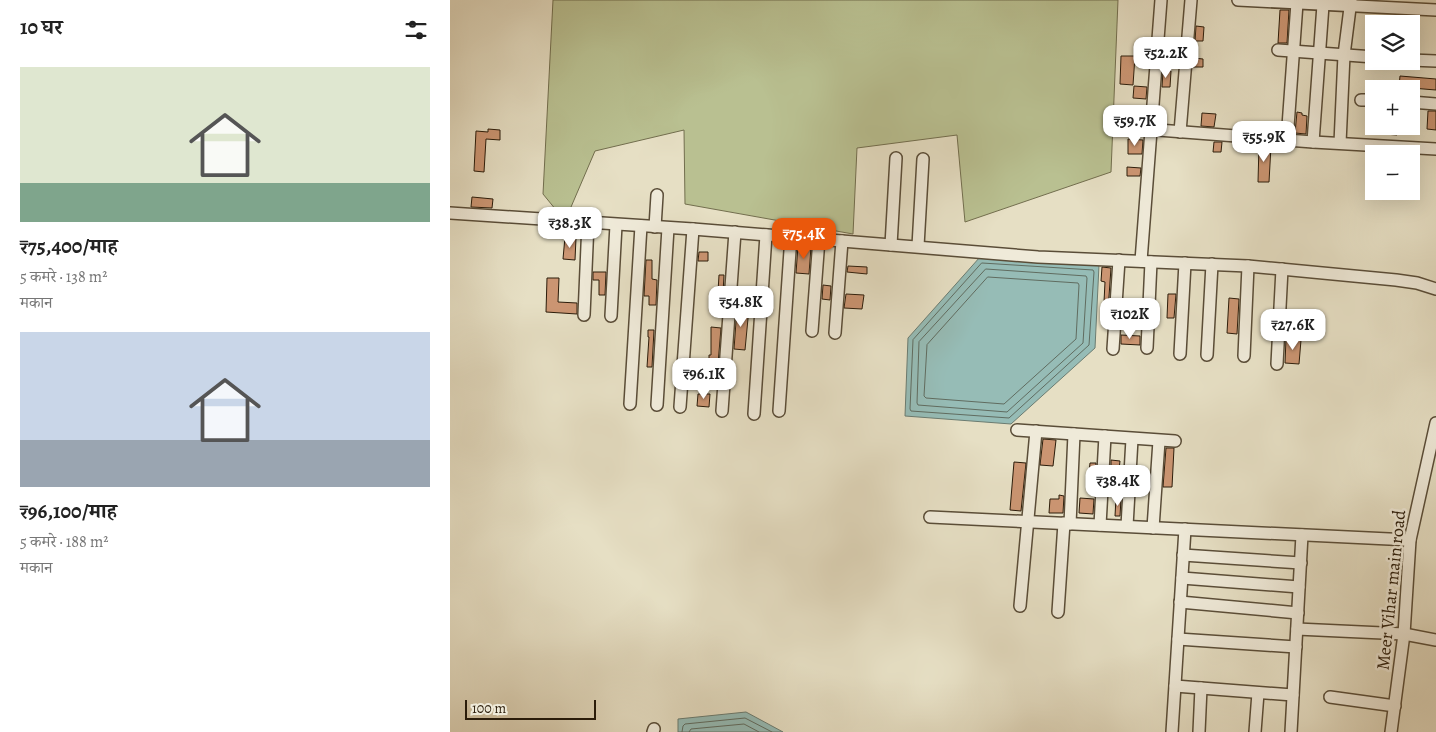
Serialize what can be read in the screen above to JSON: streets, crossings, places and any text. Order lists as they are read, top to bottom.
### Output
{
  "streets": {
    "street": ["Meer Vihar main road"]
  },
  "scale_bar": "100 m",
  "page": {
    "heading": "10 घर",
    "map_buttons": ["+", "−"],
    "price": [
      "₹52.2K",
      "₹59.7K",
      "₹55.9K",
      "₹38.3K",
      "₹75.4K",
      "₹54.8K",
      "₹102K",
      "₹27.6K",
      "₹96.1K",
      "₹38.4K"
    ],
    "list": [
      {
        "name": "₹75,400/माह",
        "note": "5 कमरे · 138 m² · मकान"
      },
      {
        "name": "₹96,100/माह",
        "note": "5 कमरे · 188 m² · मकान"
      }
    ],
    "scale": "100 m"
  }
}
